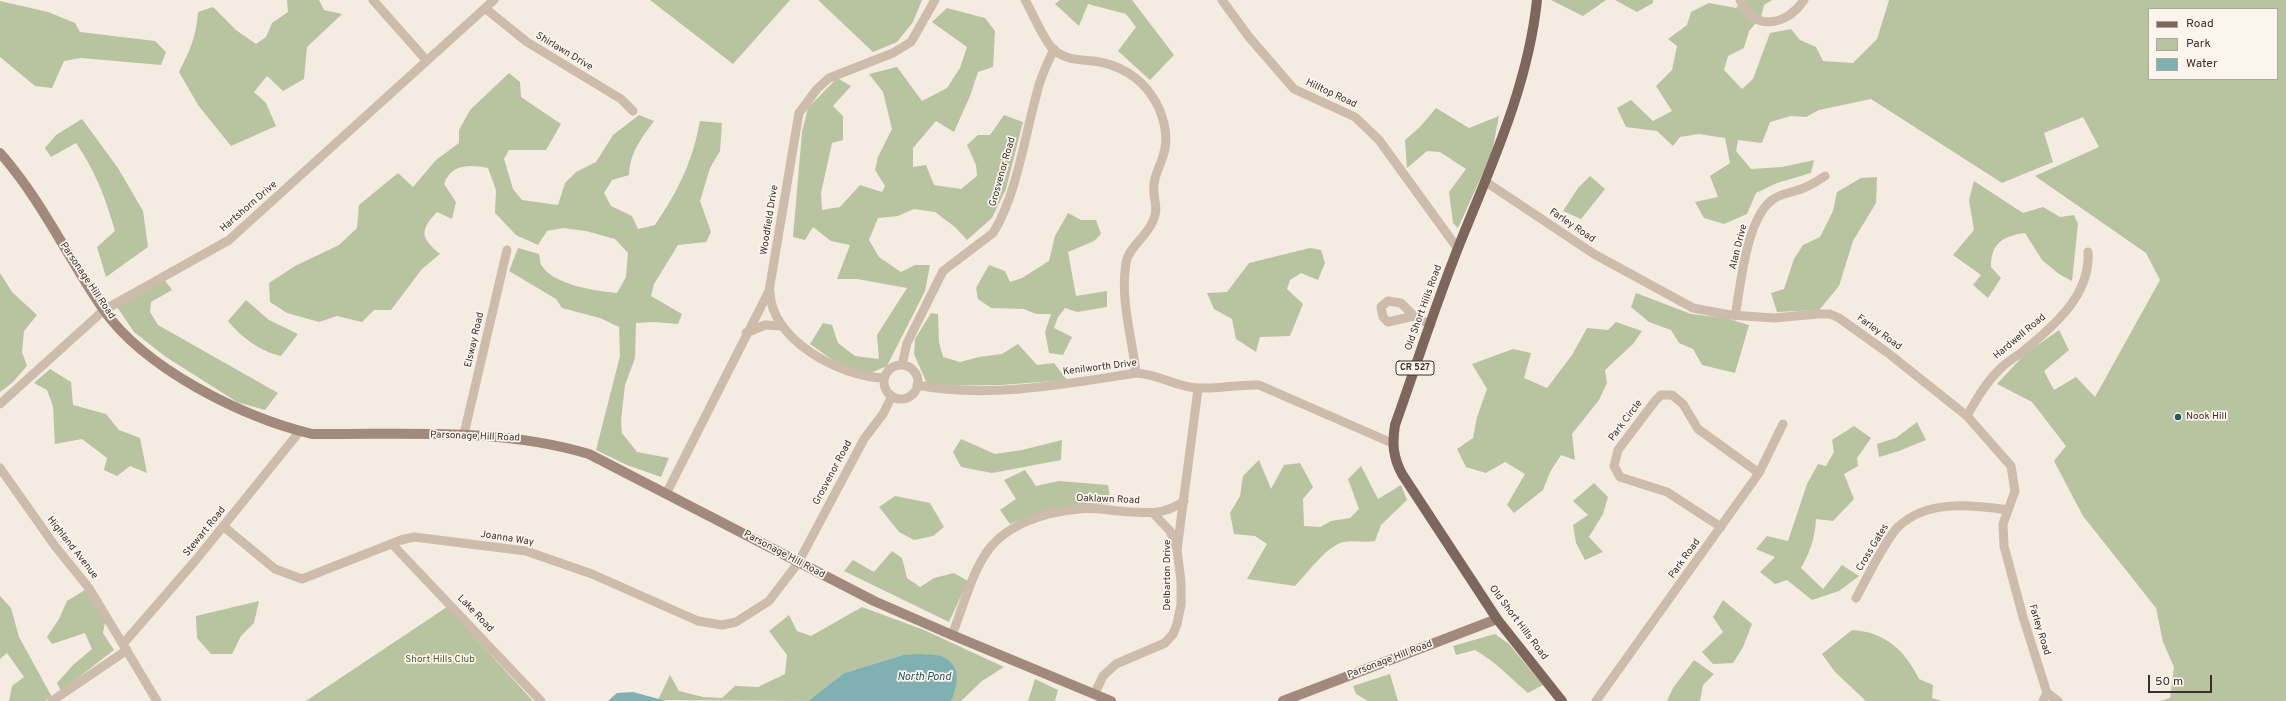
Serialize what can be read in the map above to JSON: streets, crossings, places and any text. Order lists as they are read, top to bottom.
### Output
{
  "streets": {
    "main road": ["Old Short Hills Road", "CR 527"],
    "street": [
      "Shirlawn Drive",
      "Hilltop Road",
      "Grosvenor Road",
      "Hartshorn Drive",
      "Woodfield Drive",
      "Farley Road",
      "Alan Drive",
      "Parsonage Hill Road",
      "Hardwell Road",
      "Elsway Road",
      "Kenilworth Drive",
      "Park Circle",
      "Oaklawn Road",
      "Stewart Road",
      "Joanna Way",
      "Highland Avenue",
      "Cross Gates",
      "Park Road",
      "Delbarton Drive",
      "Lake Road"
    ]
  },
  "crossings": [
    ["Shirlawn Drive", "Hartshorn Drive"],
    ["Hilltop Road", "Old Short Hills Road"],
    ["Grosvenor Road", "Parsonage Hill Road"],
    ["Grosvenor Road", "Kenilworth Drive"],
    ["Grosvenor Road", "Joanna Way"],
    ["Hartshorn Drive", "Parsonage Hill Road"],
    ["Woodfield Drive", "Parsonage Hill Road"],
    ["Farley Road", "Alan Drive"],
    ["Farley Road", "Old Short Hills Road"],
    ["Farley Road", "Hardwell Road"],
    ["Farley Road", "Cross Gates"],
    ["Parsonage Hill Road", "Old Short Hills Road"],
    ["Parsonage Hill Road", "Elsway Road"],
    ["Parsonage Hill Road", "Oaklawn Road"],
    ["Parsonage Hill Road", "Stewart Road"],
    ["Parsonage Hill Road", "Joanna Way"],
    ["Parsonage Hill Road", "Delbarton Drive"],
    ["Old Short Hills Road", "Kenilworth Drive"],
    ["Kenilworth Drive", "Delbarton Drive"],
    ["Park Circle", "Park Road"],
    ["Oaklawn Road", "Delbarton Drive"],
    ["Stewart Road", "Joanna Way"],
    ["Stewart Road", "Highland Avenue"],
    ["Joanna Way", "Lake Road"]
  ],
  "water": ["North Pond"],
  "parks": ["Short Hills Club"],
  "places": ["Nook Hill"],
  "legend": ["Road", "Park", "Water"],
  "scale_bar": "50 m"
}
